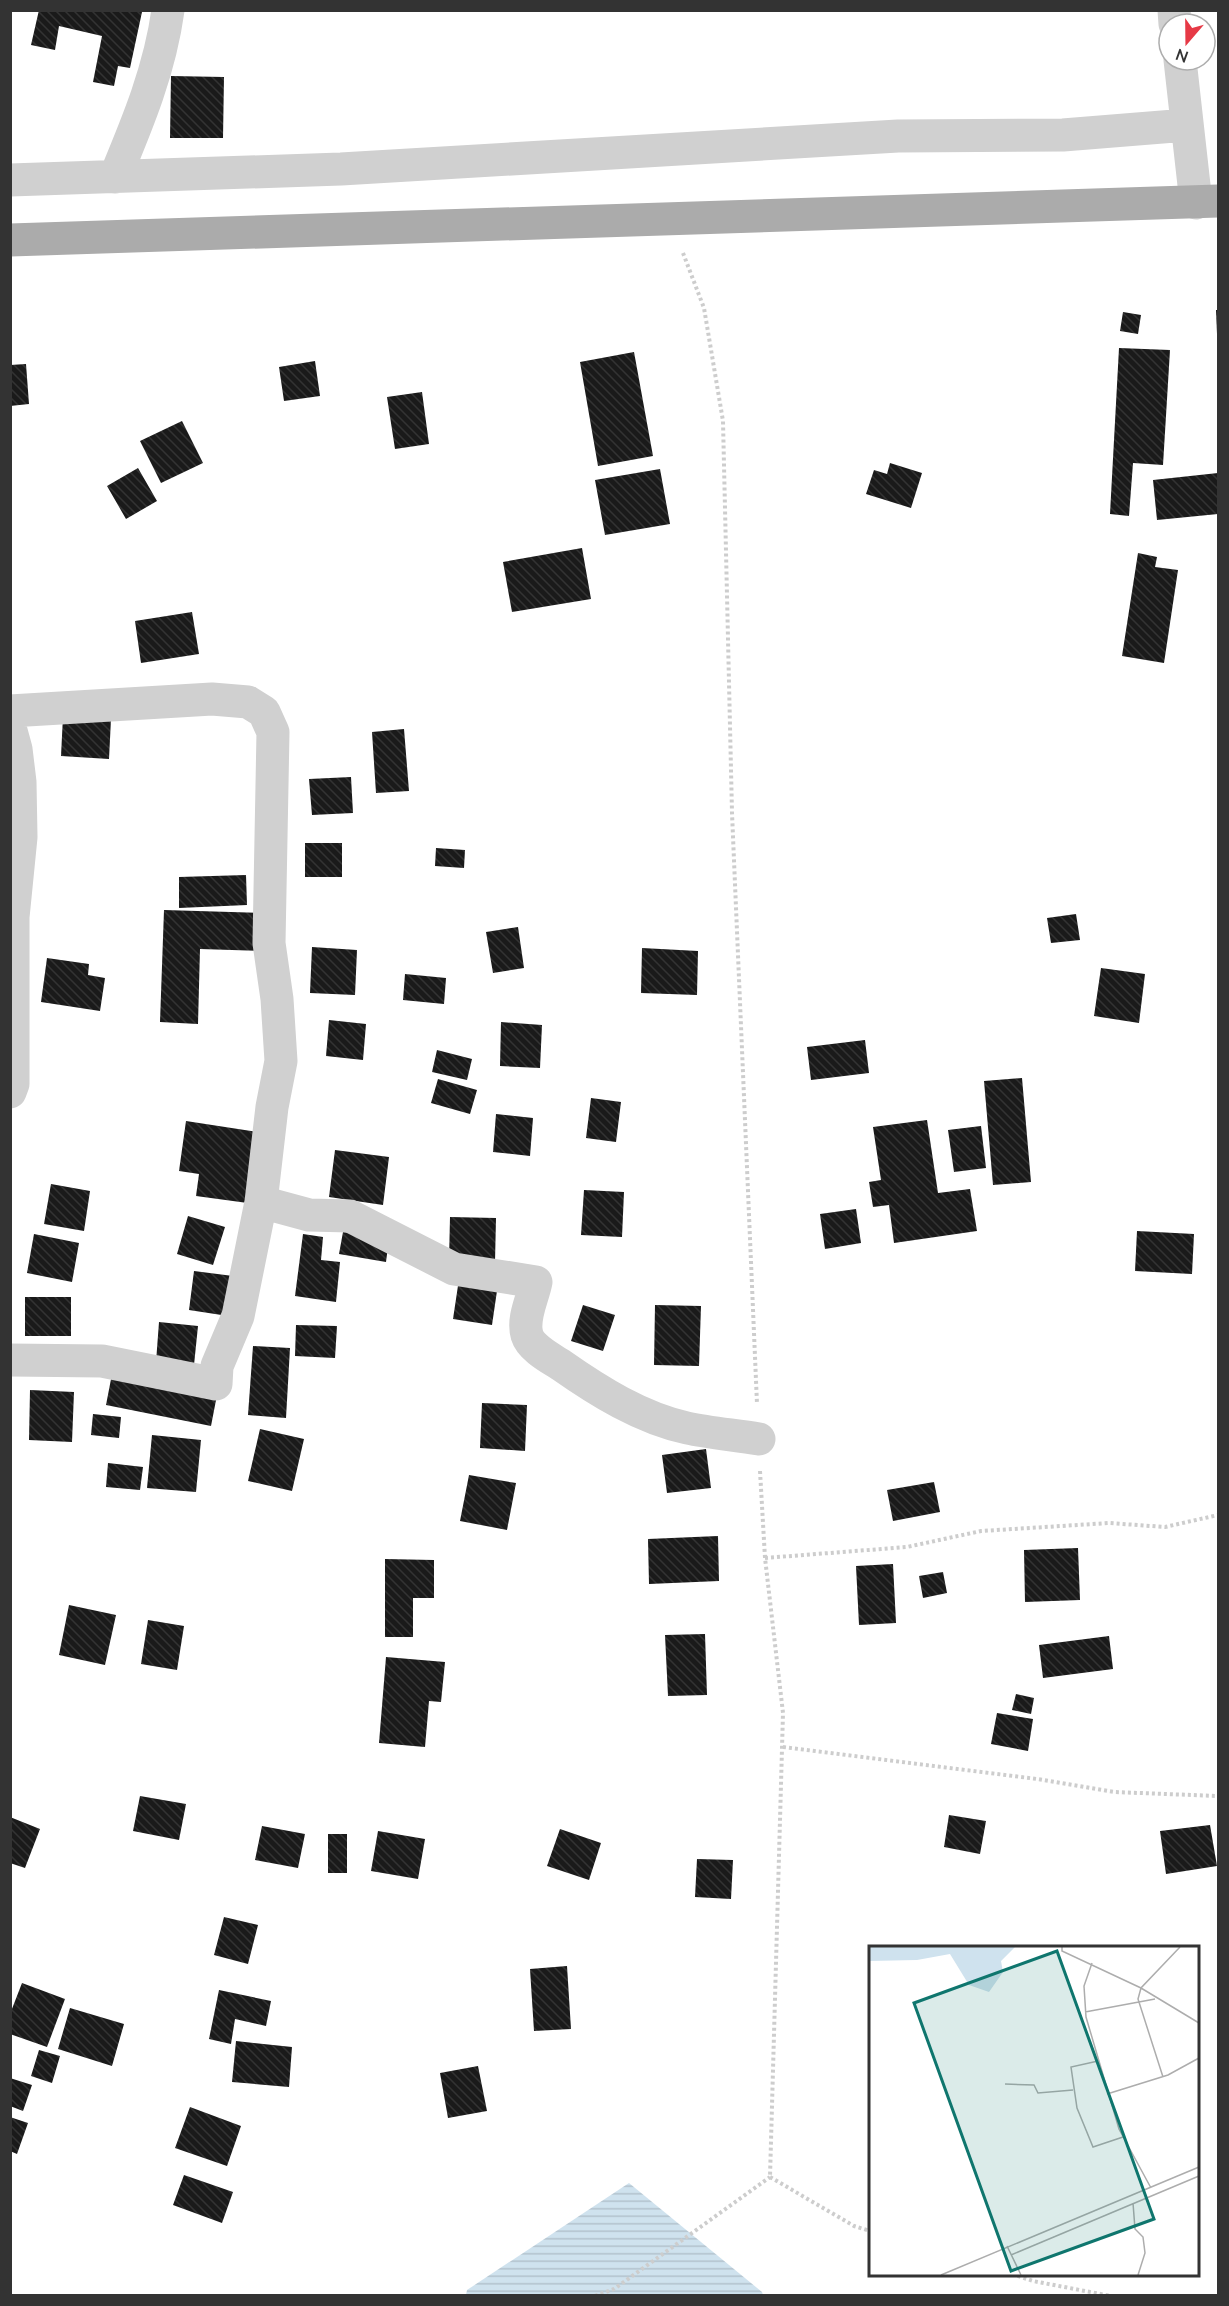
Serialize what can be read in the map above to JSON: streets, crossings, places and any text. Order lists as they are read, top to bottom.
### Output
{
  "north": "bottom"
}
